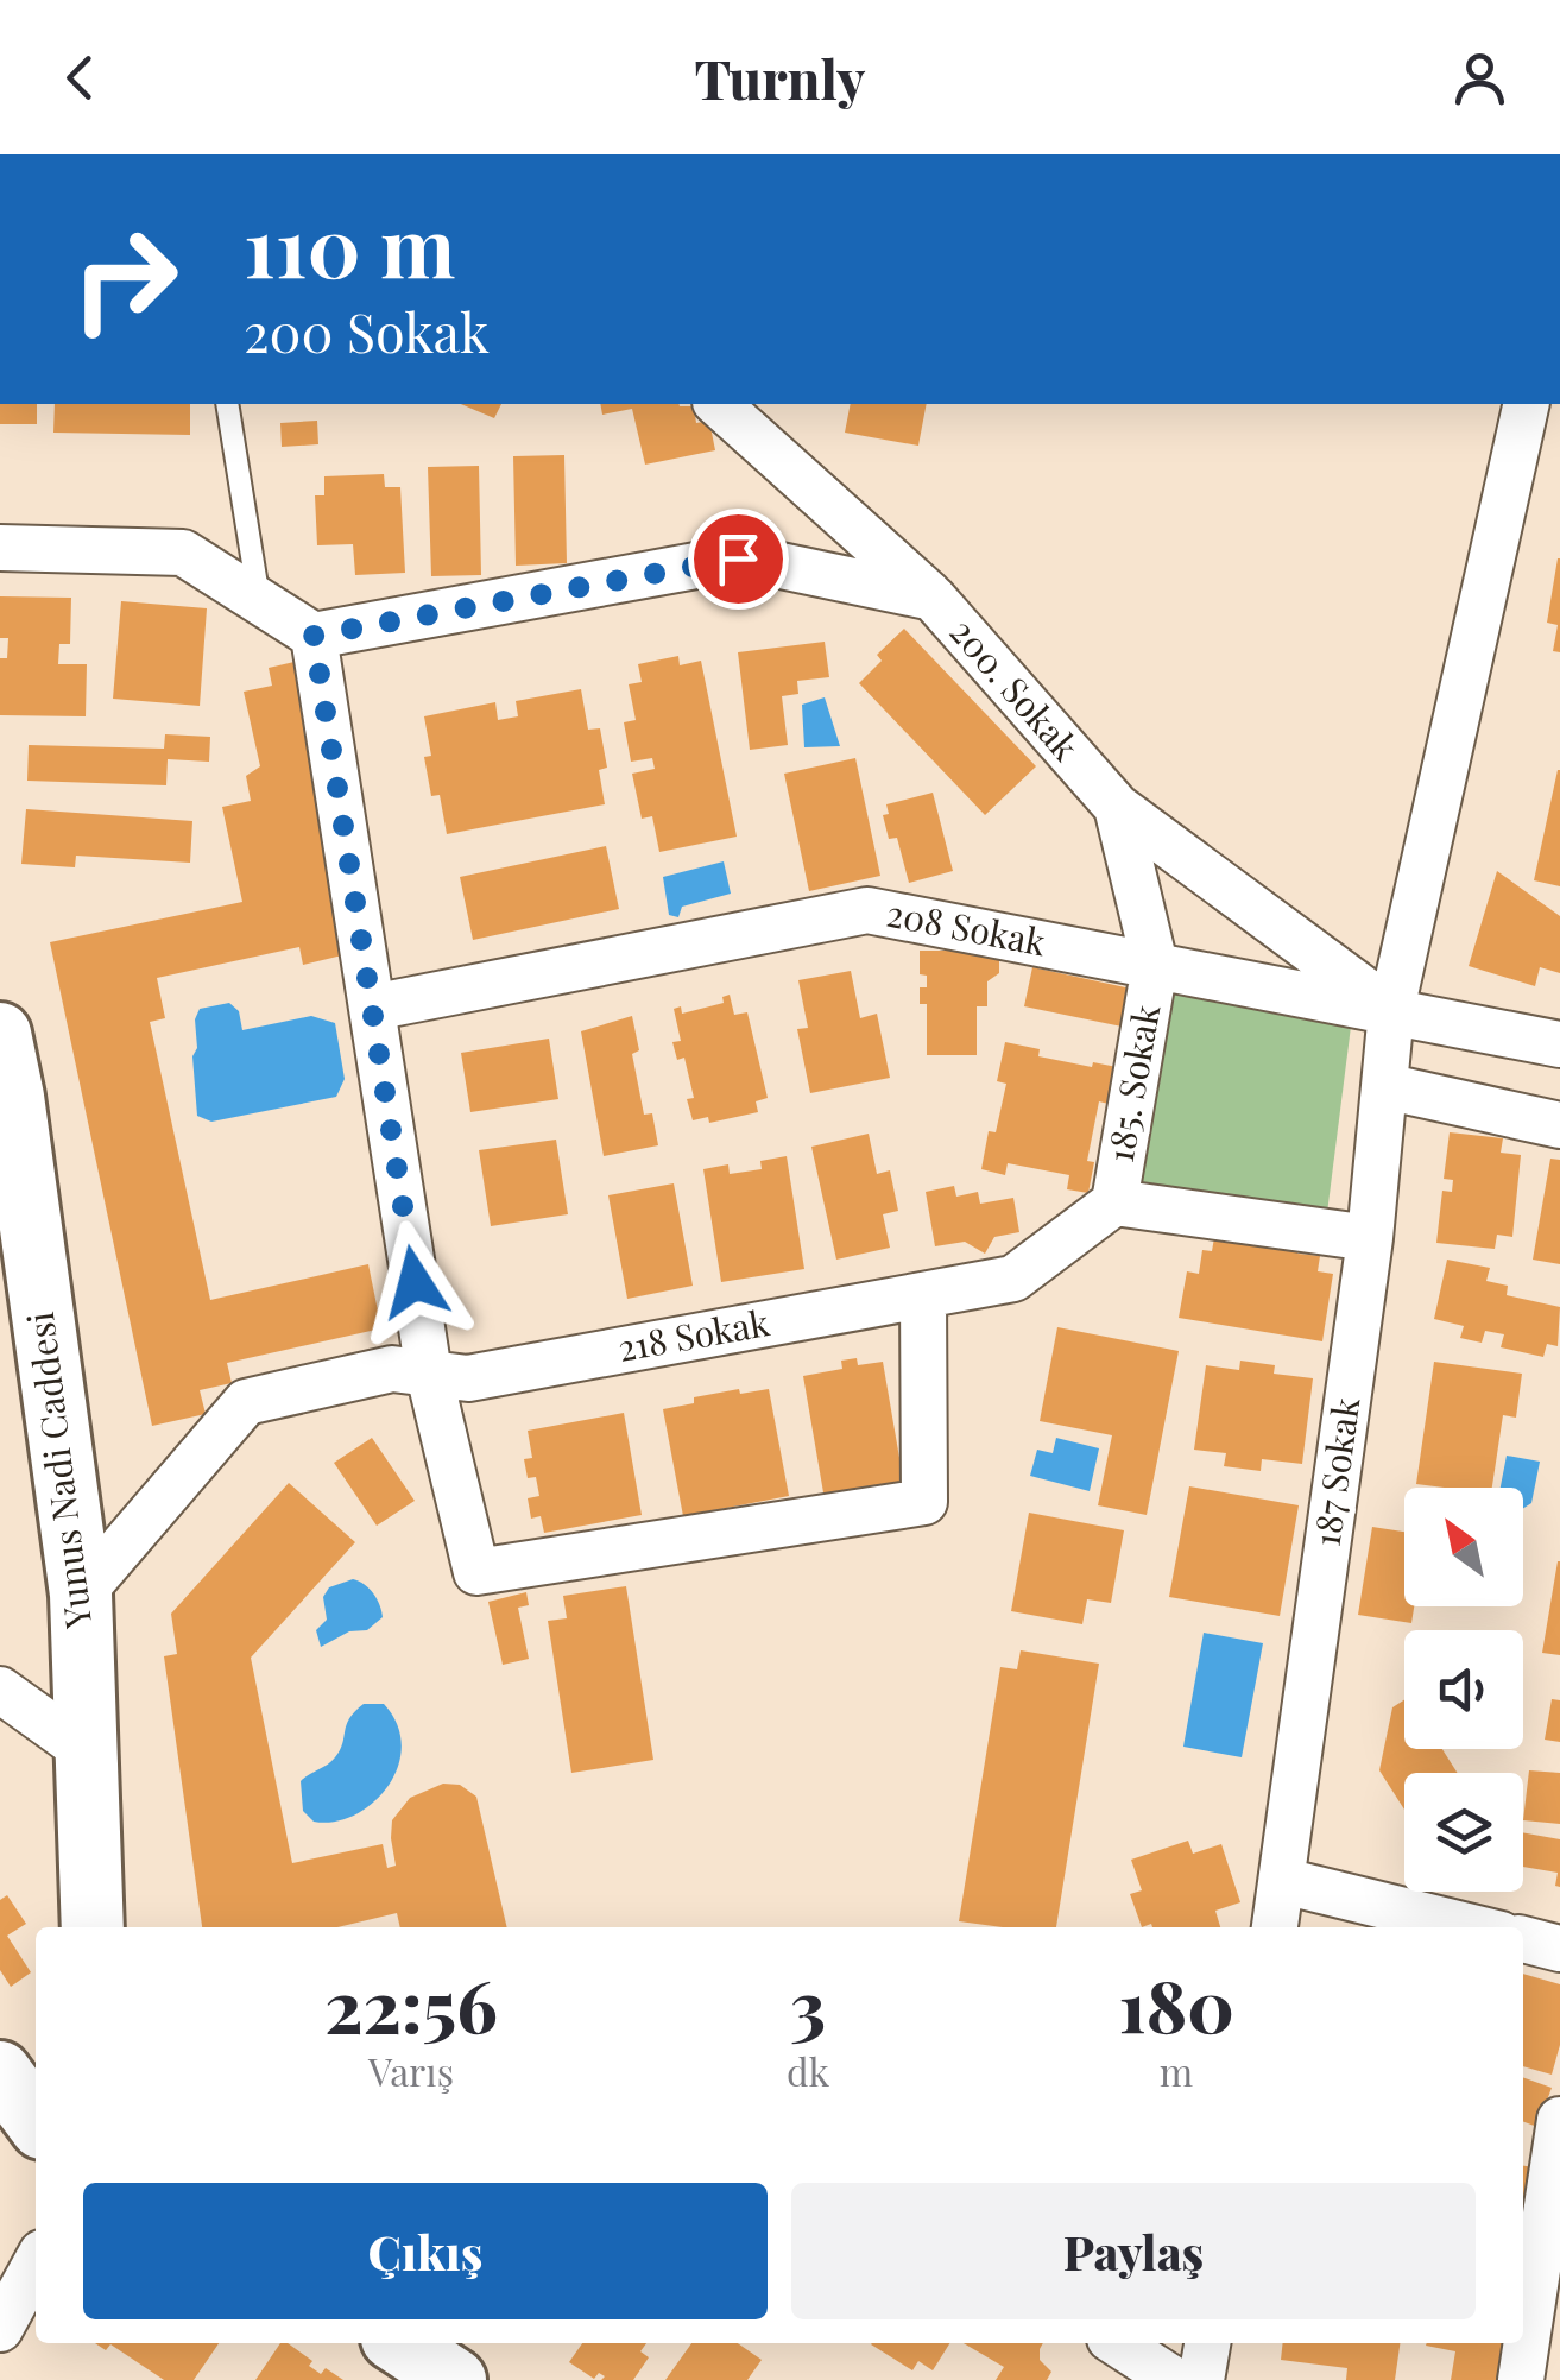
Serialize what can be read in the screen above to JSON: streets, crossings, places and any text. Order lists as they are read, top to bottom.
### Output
{
  "streets": {
    "street": [
      "200. Sokak",
      "208 Sokak",
      "185. Sokak",
      "218 Sokak",
      "Yunus Nadi Caddesi",
      "187 Sokak"
    ]
  },
  "crossings": [
    ["200. Sokak", "208 Sokak"],
    ["200. Sokak", "185. Sokak"],
    ["208 Sokak", "185. Sokak"],
    ["208 Sokak", "187 Sokak"],
    ["185. Sokak", "218 Sokak"],
    ["218 Sokak", "Yunus Nadi Caddesi"]
  ],
  "north": "top left",
  "page": {
    "header": "Turnly",
    "turn": ["110 m", "200 Sokak"],
    "eta": [
      "22:56",
      "Varış",
      "3",
      "dk",
      "180",
      "m"
    ],
    "buttons": ["Çıkış", "Paylaş"]
  }
}
